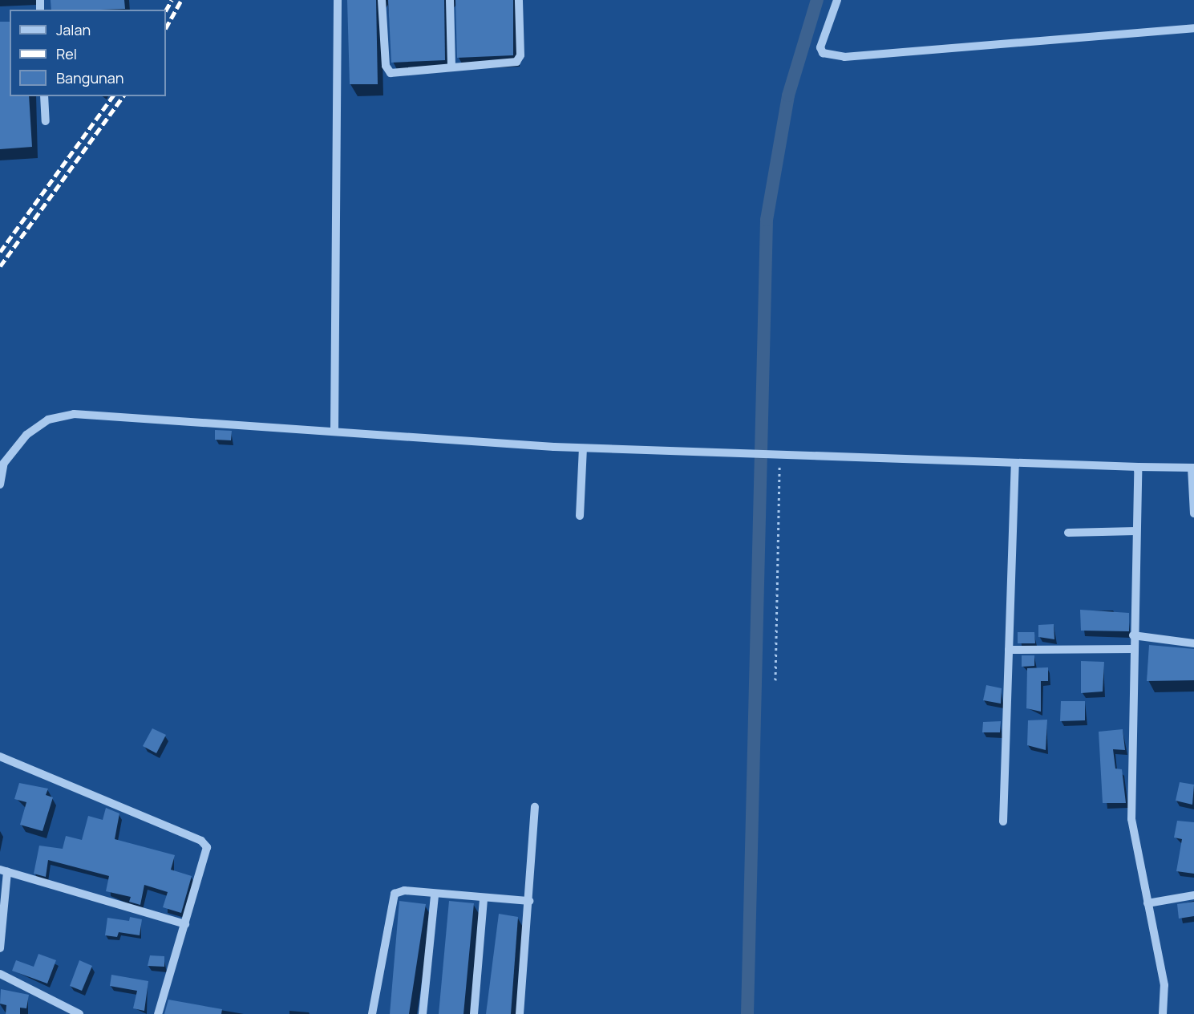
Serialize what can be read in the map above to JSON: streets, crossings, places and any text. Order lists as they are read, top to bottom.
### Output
{
  "legend": ["Jalan", "Rel", "Bangunan"]
}
